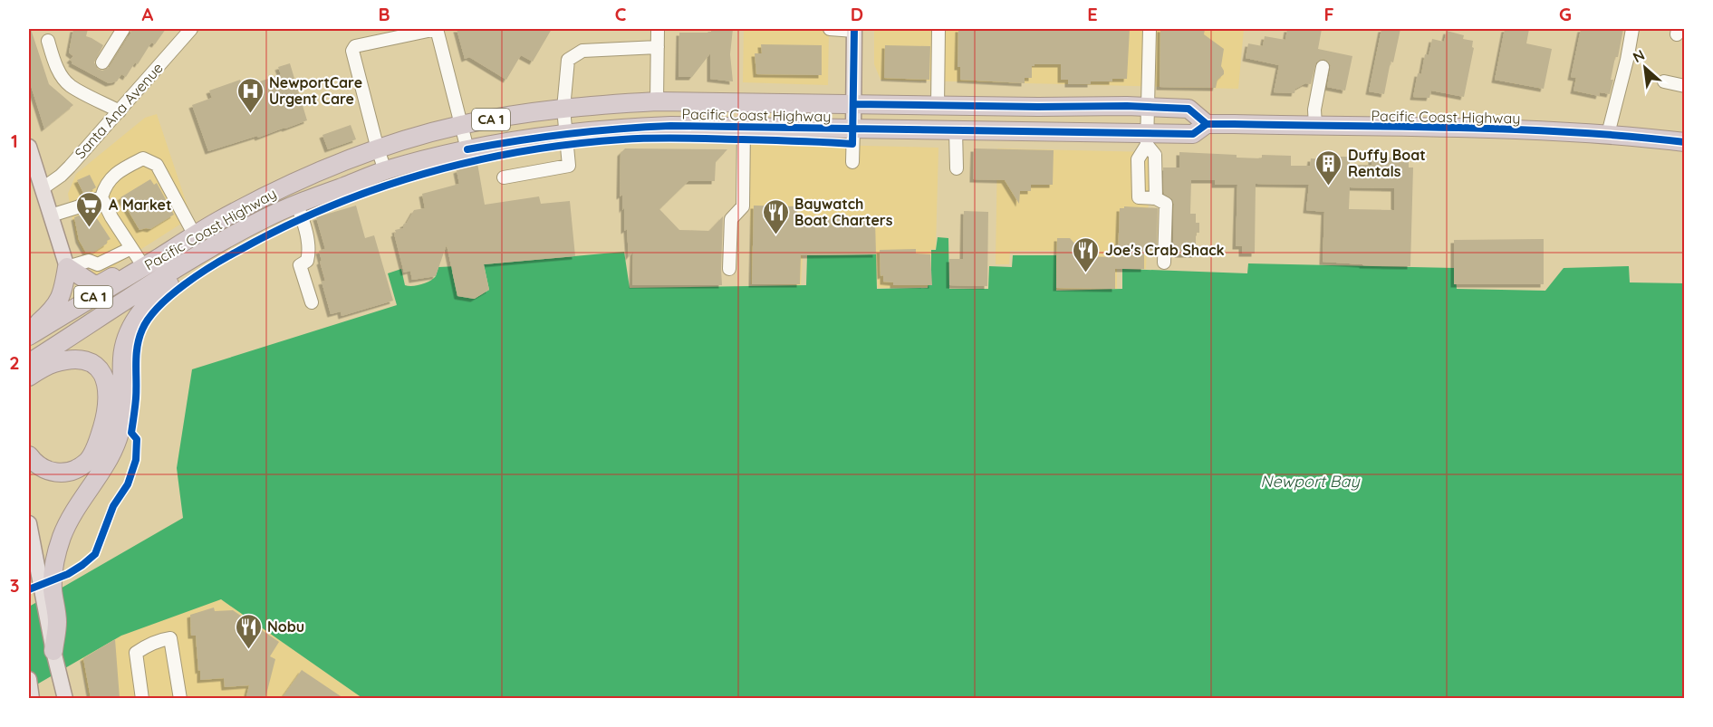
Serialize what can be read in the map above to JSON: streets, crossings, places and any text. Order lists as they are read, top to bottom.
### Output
{
  "streets": {
    "highway": ["Pacific Coast Highway", "CA 1"],
    "street": ["Santa Ana Avenue"]
  },
  "water": ["Newport Bay"],
  "places": {
    "hospital": ["NewportCare Urgent Care"],
    "building": ["Duffy Boat Rentals"],
    "supermarket": ["A Market"],
    "restaurant": ["Baywatch Boat Charters", "Joe's Crab Shack", "Nobu"]
  },
  "north": "top left",
  "grid": {
    "columns": [
      "A",
      "B",
      "C",
      "D",
      "E",
      "F",
      "G"
    ],
    "rows": ["1", "2", "3"]
  }
}
